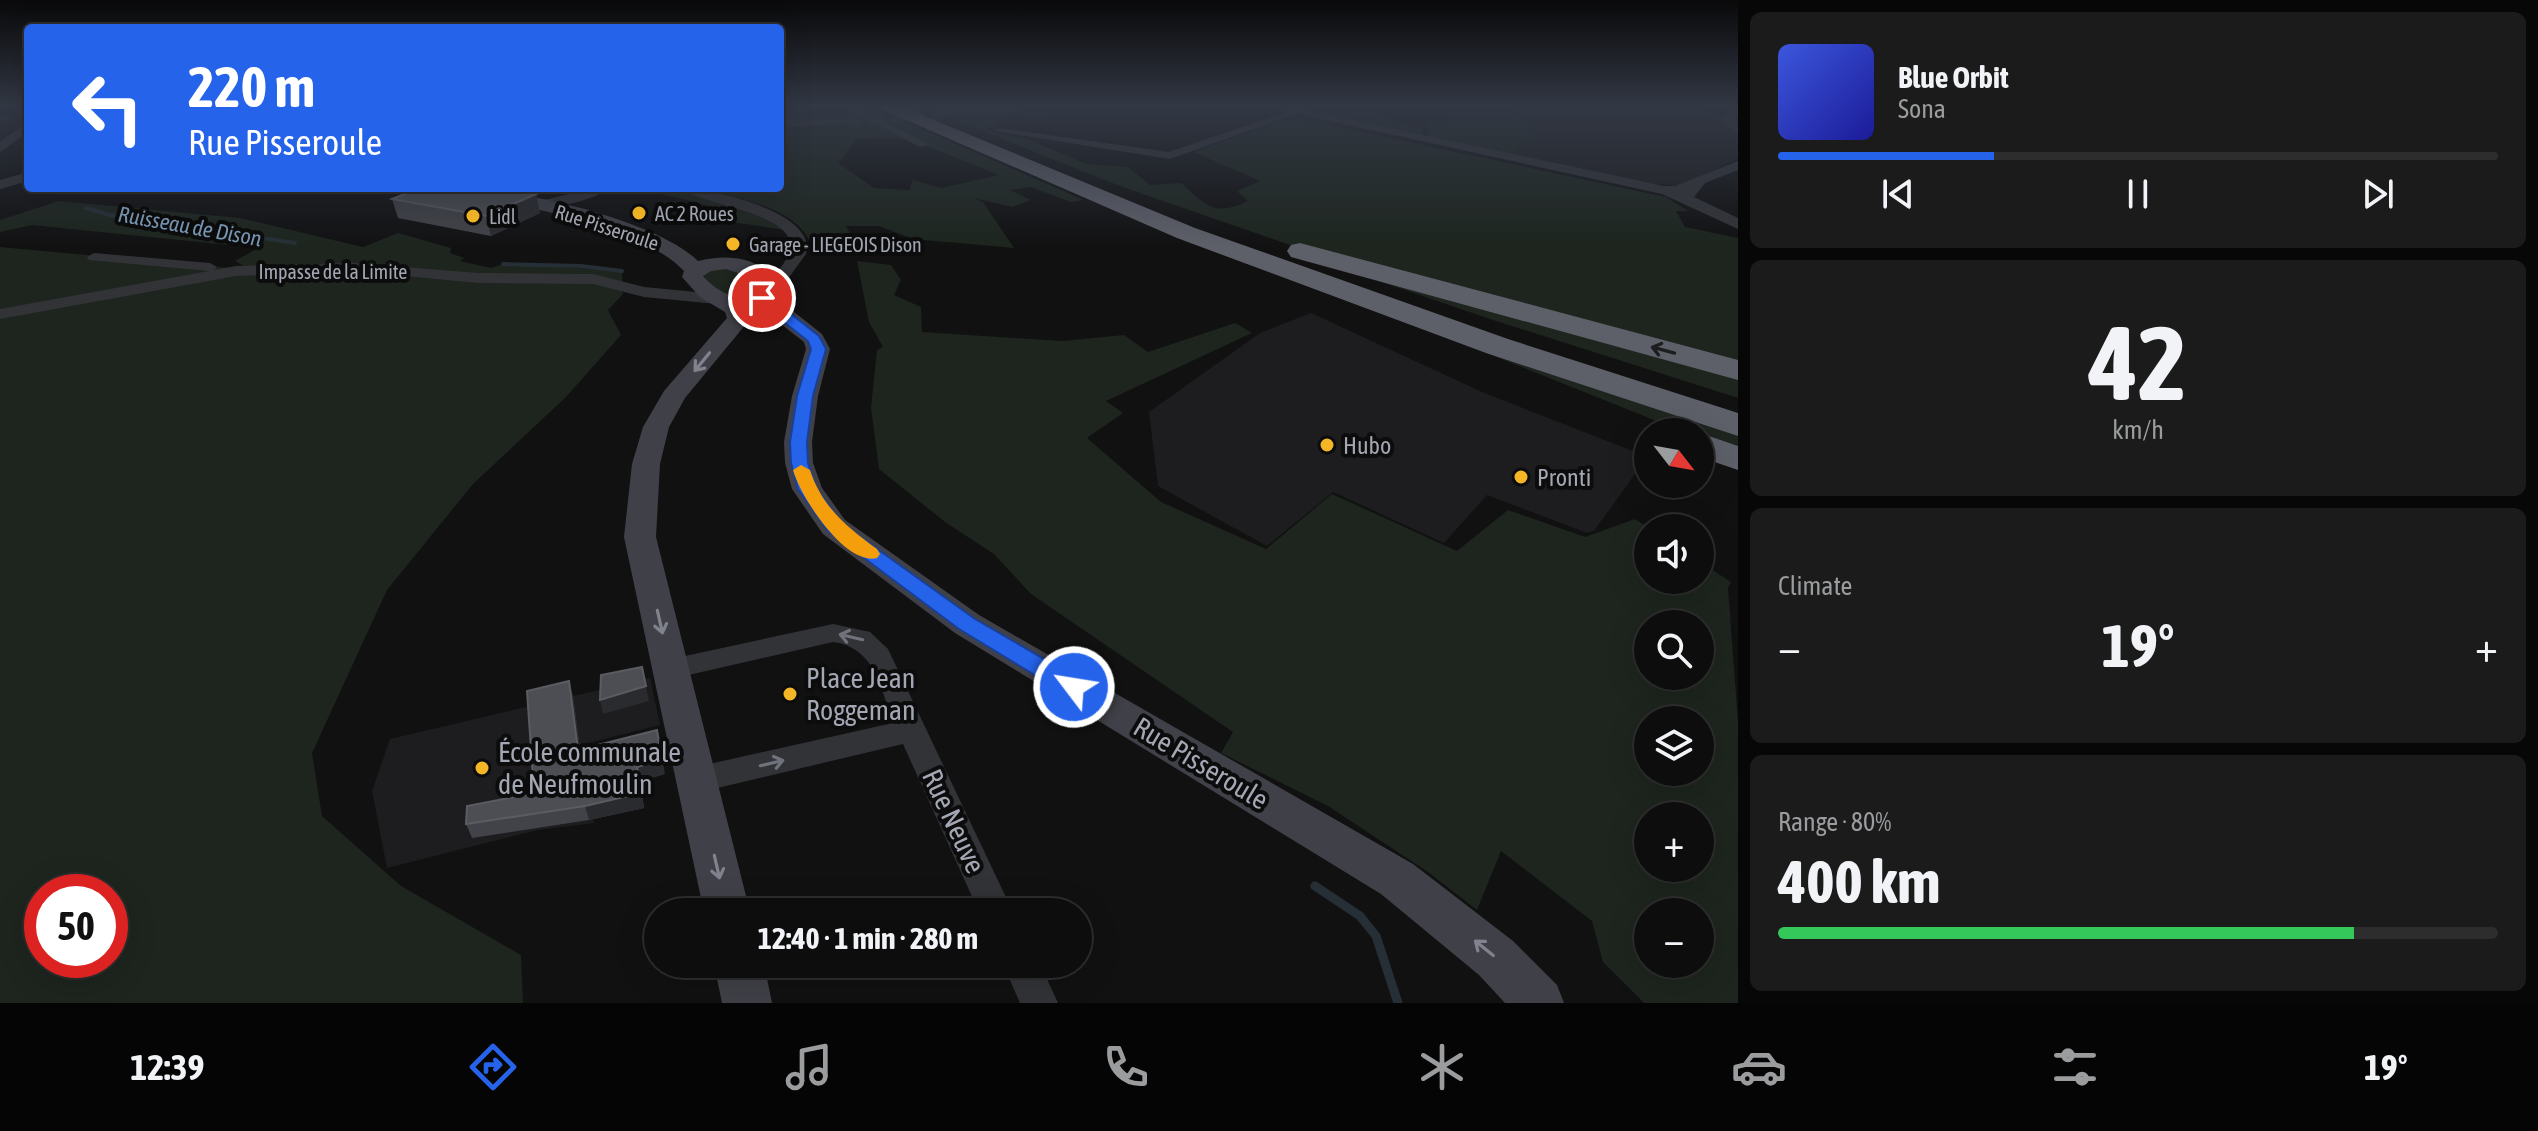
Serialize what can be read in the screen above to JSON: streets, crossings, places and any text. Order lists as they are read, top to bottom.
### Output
{
  "streets": {
    "main road": ["Rue Pisseroule"],
    "street": ["Impasse de la Limite", "Rue Neuve"]
  },
  "crossings": [
    ["Rue Pisseroule", "Impasse de la Limite"]
  ],
  "one_way": ["Rue Pisseroule"],
  "water": ["Ruisseau de Dison"],
  "places": [
    "AC 2 Roues",
    "Lidl",
    "Garage - LIEGEOIS Dison",
    "Hubo",
    "Pronti",
    "Place Jean Roggeman",
    "École communale de Neufmoulin"
  ],
  "north": "bottom right",
  "page": {
    "turn": ["220 m", "Rue Pisseroule"],
    "song": ["Blue Orbit", "Sona"],
    "tile": [
      ["42", "km/h"],
      "Climate",
      ["Range · 80%", "400 km"]
    ],
    "map_buttons": ["+", "−"],
    "heat": ["−", "19°", "+"],
    "limit": "50",
    "trip": "12:40 · 1 min · 280 m",
    "tabs": ["12:39", "19°"]
  }
}
